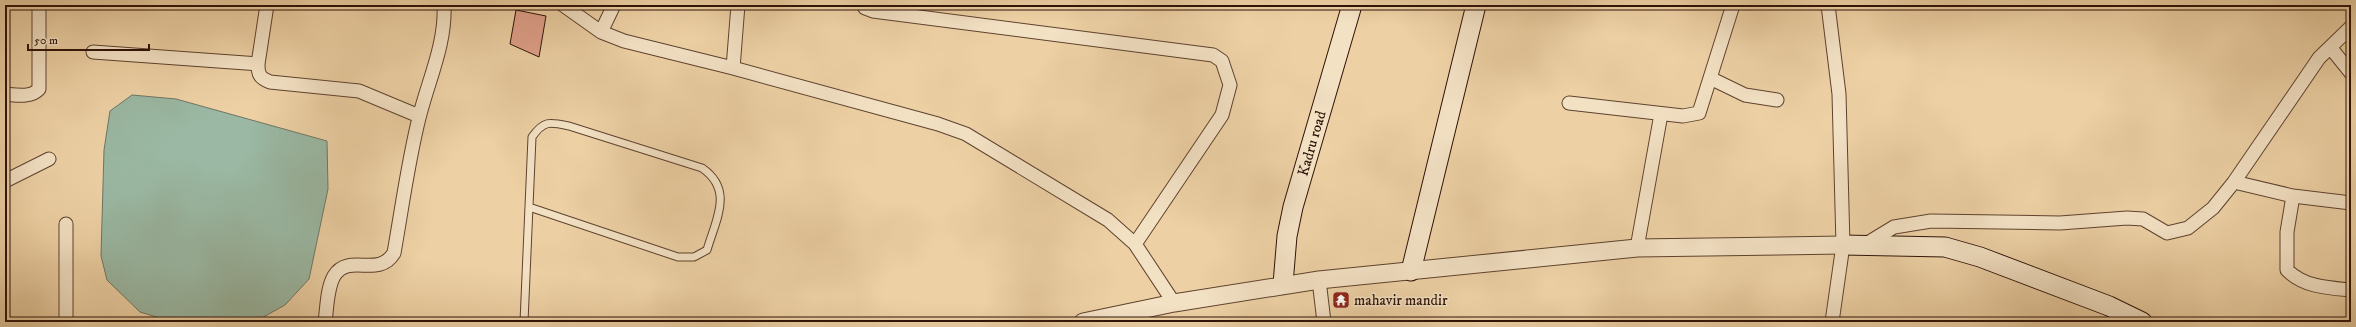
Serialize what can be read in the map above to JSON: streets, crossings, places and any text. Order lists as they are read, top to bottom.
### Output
{
  "streets": {
    "main road": ["Kadru road"]
  },
  "places": {
    "temple": ["mahavir mandir"]
  },
  "scale_bar": "50 m"
}
